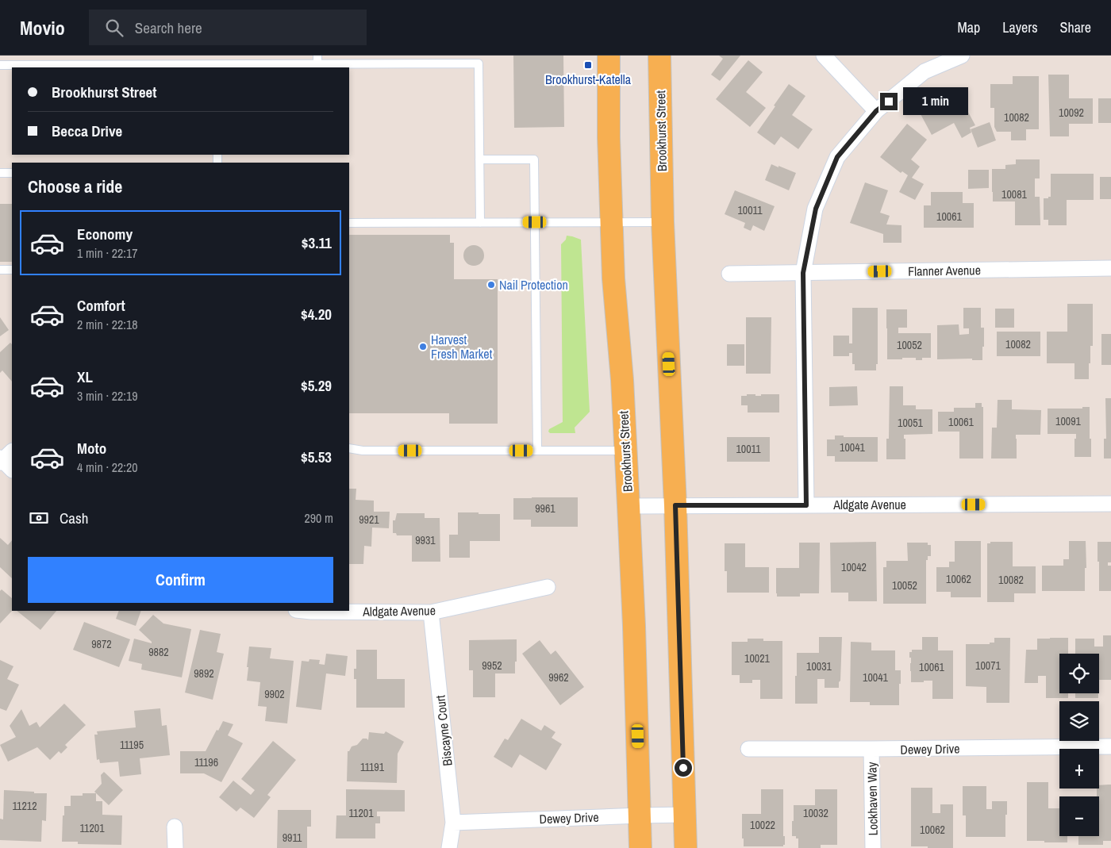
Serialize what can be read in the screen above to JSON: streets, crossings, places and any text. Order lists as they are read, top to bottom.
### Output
{
  "streets": {
    "main road": ["Brookhurst Street"],
    "street": [
      "Flanner Avenue",
      "Aldgate Avenue",
      "Biscayne Court",
      "Dewey Drive",
      "Lockhaven Way"
    ]
  },
  "crossings": [
    ["Brookhurst Street", "Aldgate Avenue"],
    ["Brookhurst Street", "Dewey Drive"],
    ["Aldgate Avenue", "Biscayne Court"],
    ["Biscayne Court", "Dewey Drive"],
    ["Dewey Drive", "Lockhaven Way"]
  ],
  "places": {
    "transit": ["Brookhurst-Katella"],
    "other": ["Nail Protection", "Harvest Fresh Market"]
  },
  "house_numbers": [
    "10092",
    "10082",
    "10081",
    "10011",
    "10061",
    "10082",
    "10052",
    "10091",
    "10061",
    "10051",
    "10041",
    "10011",
    "9961",
    "9921",
    "9931",
    "10042",
    "10062",
    "10082",
    "10052",
    "9872",
    "9882",
    "10021",
    "9952",
    "10071",
    "10031",
    "10061",
    "9892",
    "9962",
    "10041",
    "9902",
    "11195",
    "11196",
    "11191",
    "11212",
    "11201",
    "10032",
    "10022",
    "11201",
    "10062",
    "9911"
  ],
  "page": {
    "header": "Movio",
    "search": "Search here",
    "nav": ["Map", "Layers", "Share"],
    "banner": ["Brookhurst Street", "Becca Drive"],
    "bubble": "1 min",
    "heading": "Choose a ride",
    "list": [
      {
        "name": "Economy",
        "note": "1 min · 22:17",
        "value": "$3.11"
      },
      {
        "name": "Comfort",
        "note": "2 min · 22:18",
        "value": "$4.20"
      },
      {
        "name": "XL",
        "note": "3 min · 22:19",
        "value": "$5.29"
      },
      {
        "name": "Moto",
        "note": "4 min · 22:20",
        "value": "$5.53"
      }
    ],
    "pay": ["Cash", "290 m"],
    "buttons": "Confirm",
    "map_buttons": ["+", "−"]
  }
}
